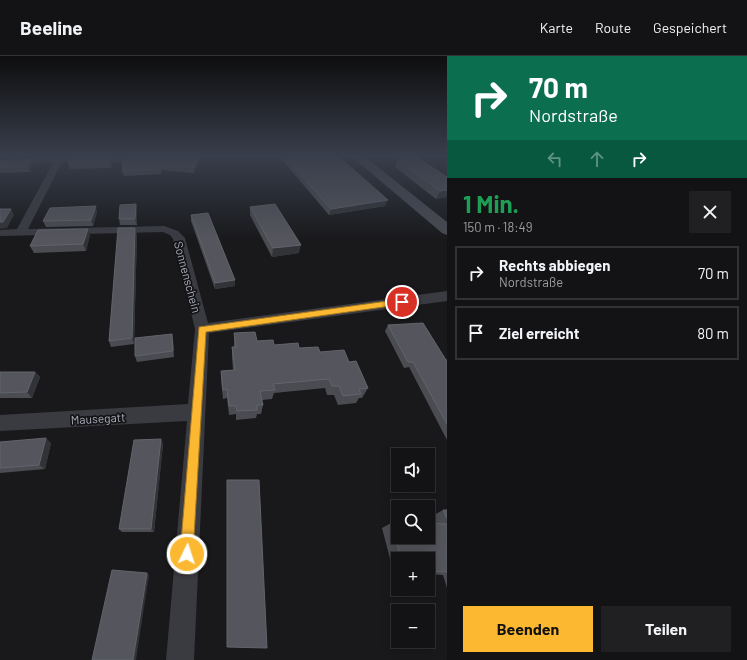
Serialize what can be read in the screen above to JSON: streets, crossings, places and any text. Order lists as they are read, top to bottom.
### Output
{
  "streets": {
    "street": ["Sonnenschein", "Mausegatt"]
  },
  "crossings": [
    ["Sonnenschein", "Mausegatt"]
  ],
  "page": {
    "header": "Beeline",
    "nav": ["Karte", "Route", "Gespeichert"],
    "turn": ["70 m", "Nordstraße"],
    "heading": ["1 Min.", "150 m · 18:49"],
    "list": [
      {
        "name": "Rechts abbiegen",
        "note": "Nordstraße",
        "value": "70 m"
      },
      {
        "name": "Ziel erreicht",
        "value": "80 m"
      }
    ],
    "map_buttons": ["+", "−"],
    "buttons": ["Beenden", "Teilen"]
  }
}
